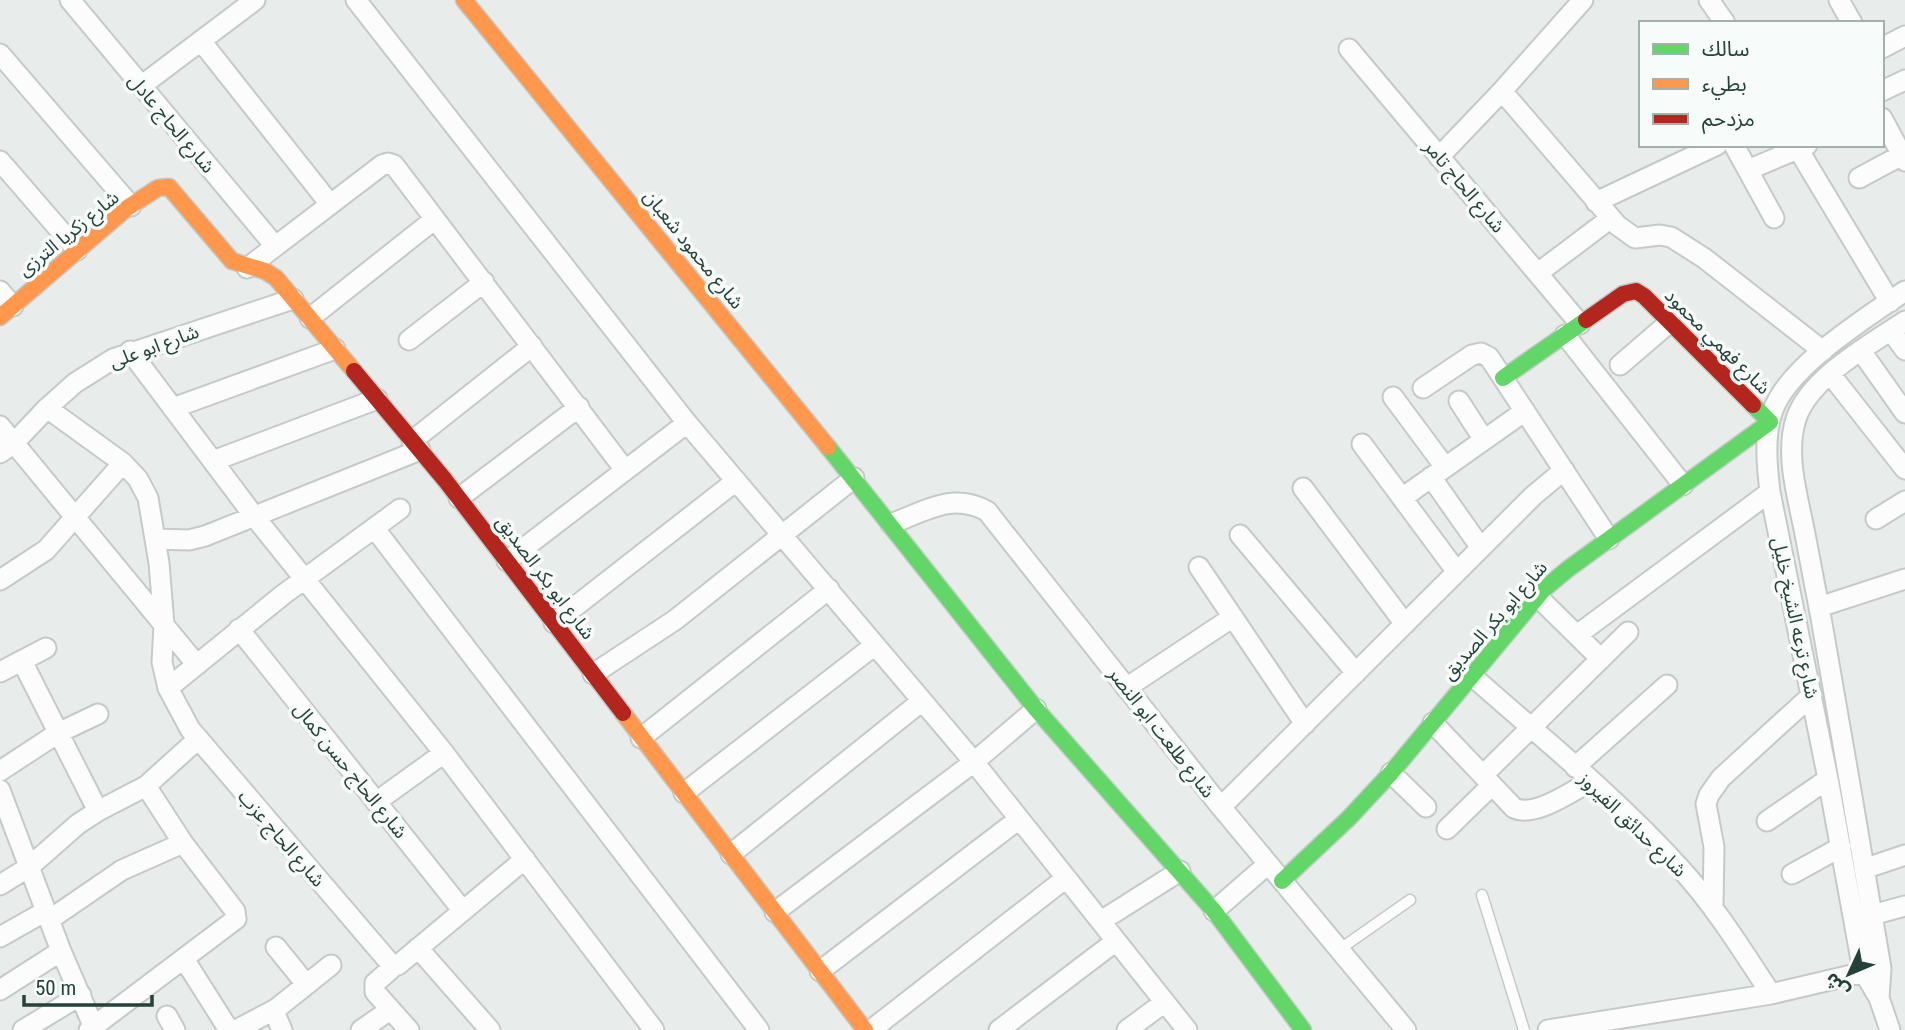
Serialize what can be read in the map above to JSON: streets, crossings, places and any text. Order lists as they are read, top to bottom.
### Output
{
  "streets": {
    "street": [
      "شارع الحاج عادل",
      "شارع الحاج تامر",
      "شارع زكريا الترزى",
      "شارع محمود شعبان",
      "شارع فهمي محمود",
      "شارع ابو على",
      "شارع ابو بكر الصديق",
      "شارع ترعه الشيخ خليل",
      "شارع طلعت ابو النصر",
      "شارع الحاج حسن كمال",
      "شارع حدائق الفيروز",
      "شارع الحاج عزب"
    ]
  },
  "crossings": [
    ["شارع الحاج تامر", "شارع فهمي محمود"],
    ["شارع الحاج تامر", "شارع ابو بكر الصديق"],
    ["شارع زكريا الترزى", "شارع ابو بكر الصديق"],
    ["شارع محمود شعبان", "شارع طلعت ابو النصر"],
    ["شارع فهمي محمود", "شارع ابو بكر الصديق"],
    ["شارع فهمي محمود", "شارع ترعه الشيخ خليل"],
    ["شارع ابو على", "شارع ابو بكر الصديق"],
    ["شارع ابو على", "شارع الحاج عزب"],
    ["شارع ابو بكر الصديق", "شارع ترعه الشيخ خليل"],
    ["شارع ابو بكر الصديق", "شارع طلعت ابو النصر"],
    ["شارع ابو بكر الصديق", "شارع حدائق الفيروز"]
  ],
  "legend": ["سالك", "بطيء", "مزدحم"],
  "scale_bar": "50 m",
  "north": "bottom left"
}
